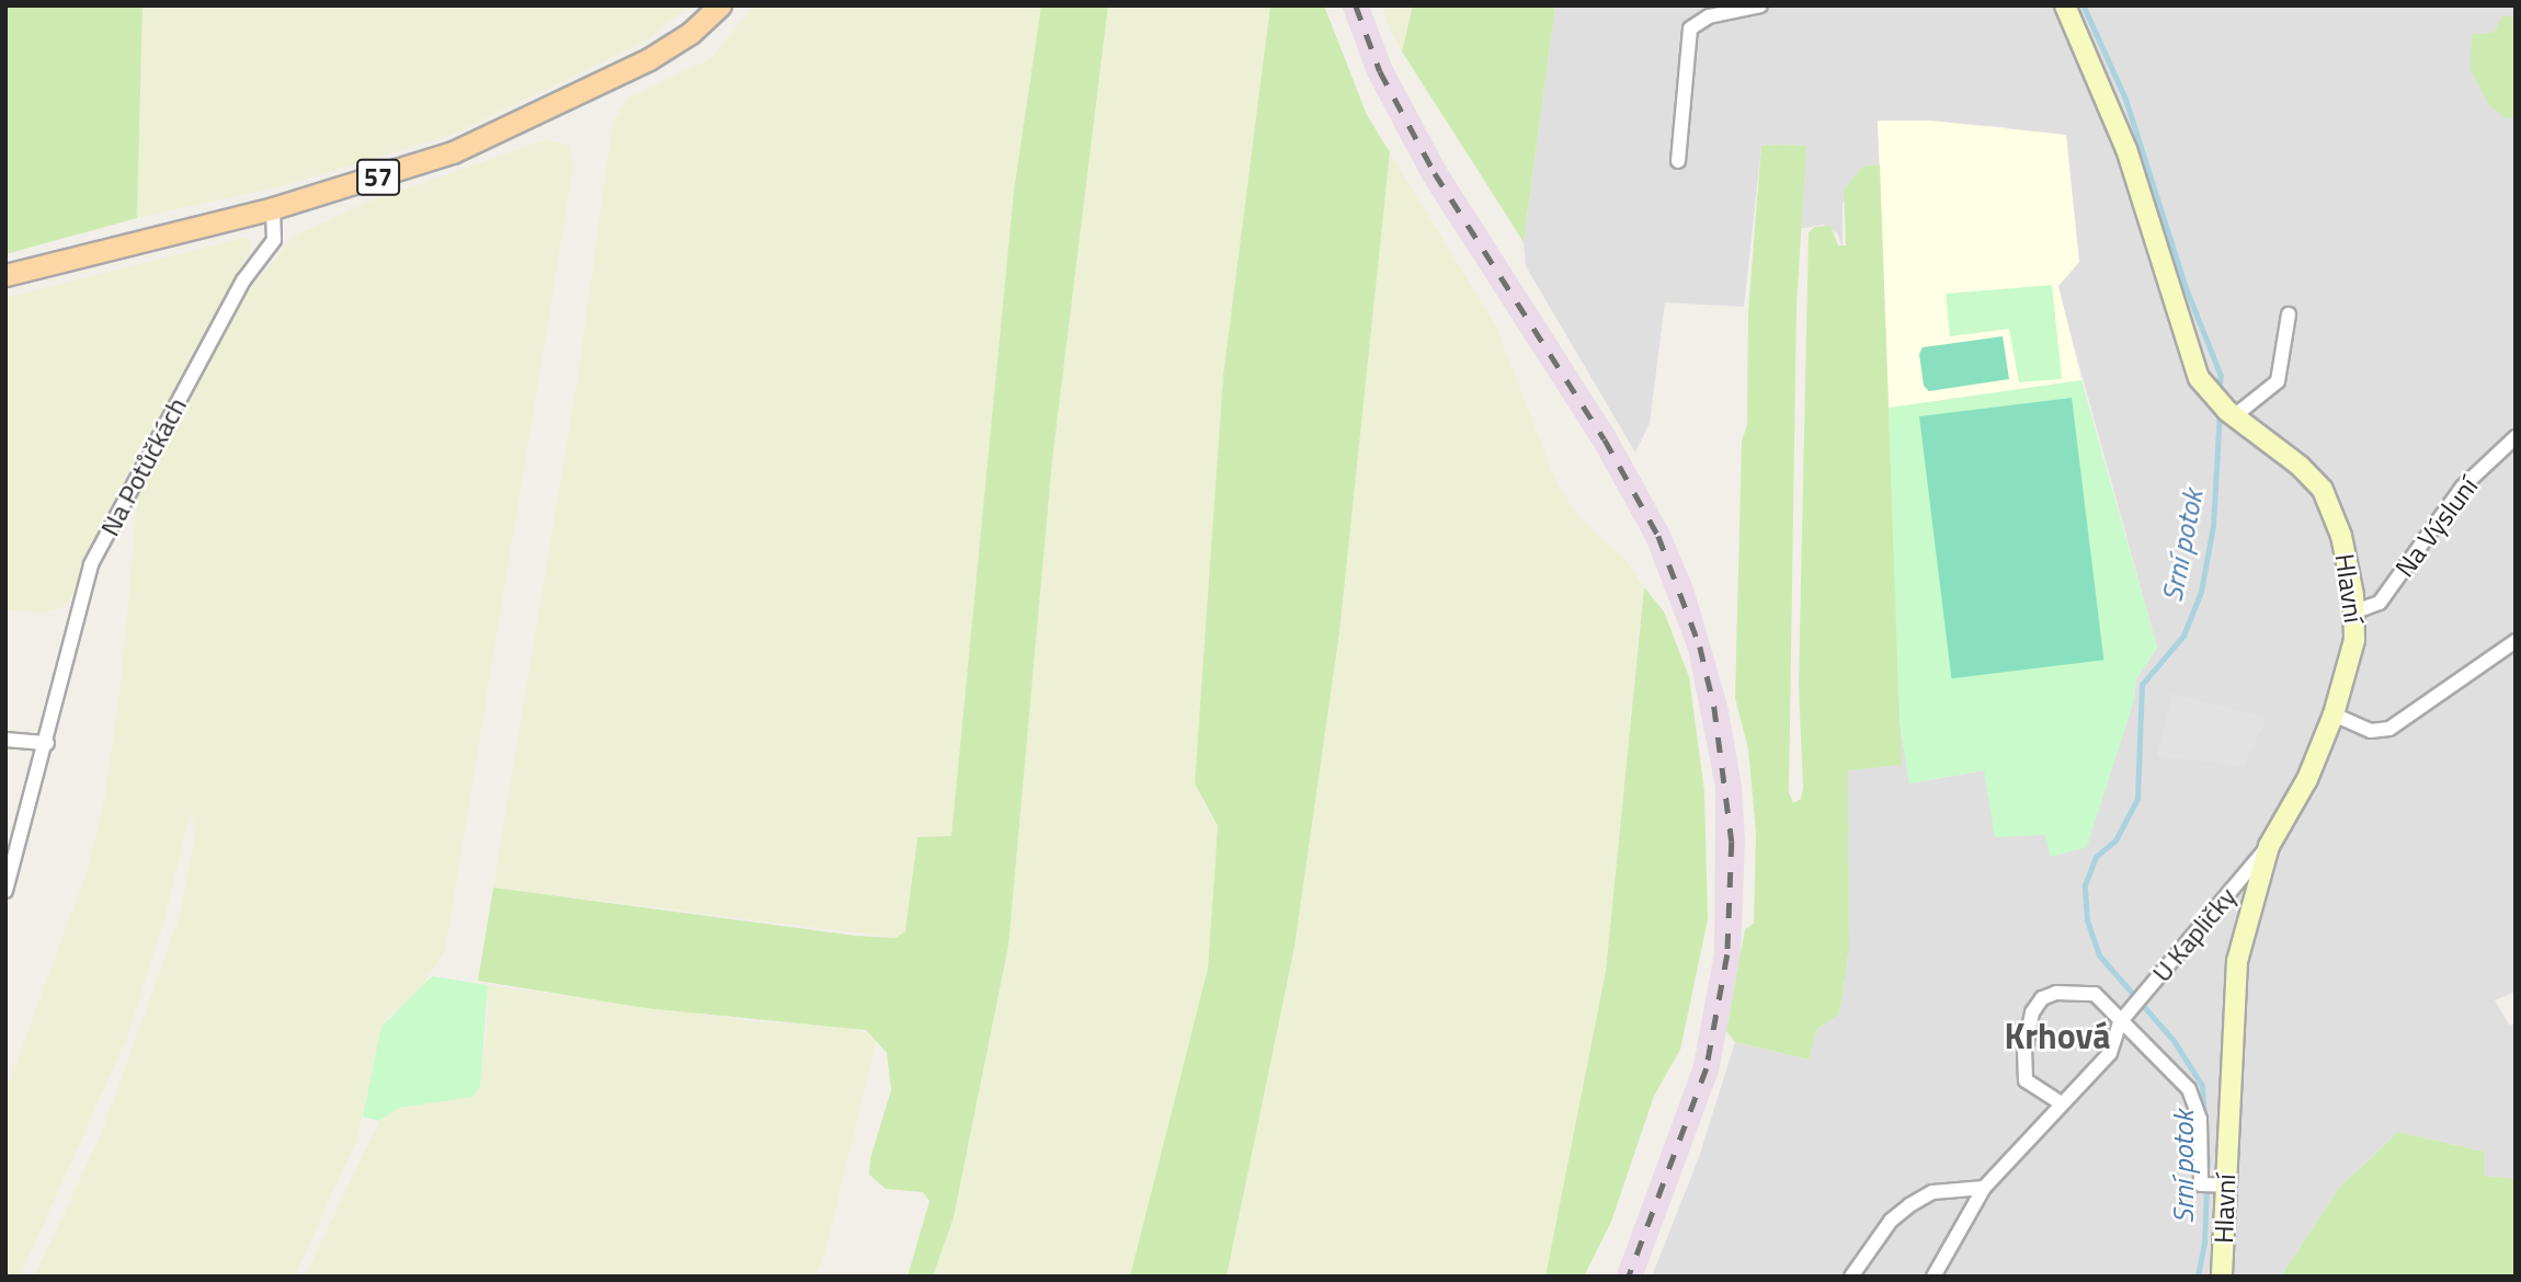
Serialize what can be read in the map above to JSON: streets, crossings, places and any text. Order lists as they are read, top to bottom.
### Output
{
  "streets": {
    "main road": ["57"],
    "street": [
      "Na Potůčkách",
      "Na Výsluní",
      "Hlavní",
      "U Kapličky"
    ]
  },
  "crossings": [
    ["57", "Na Potůčkách"],
    ["Na Výsluní", "Hlavní"],
    ["Hlavní", "U Kapličky"]
  ],
  "districts": ["Krhová"],
  "water": ["Srní potok"]
}
